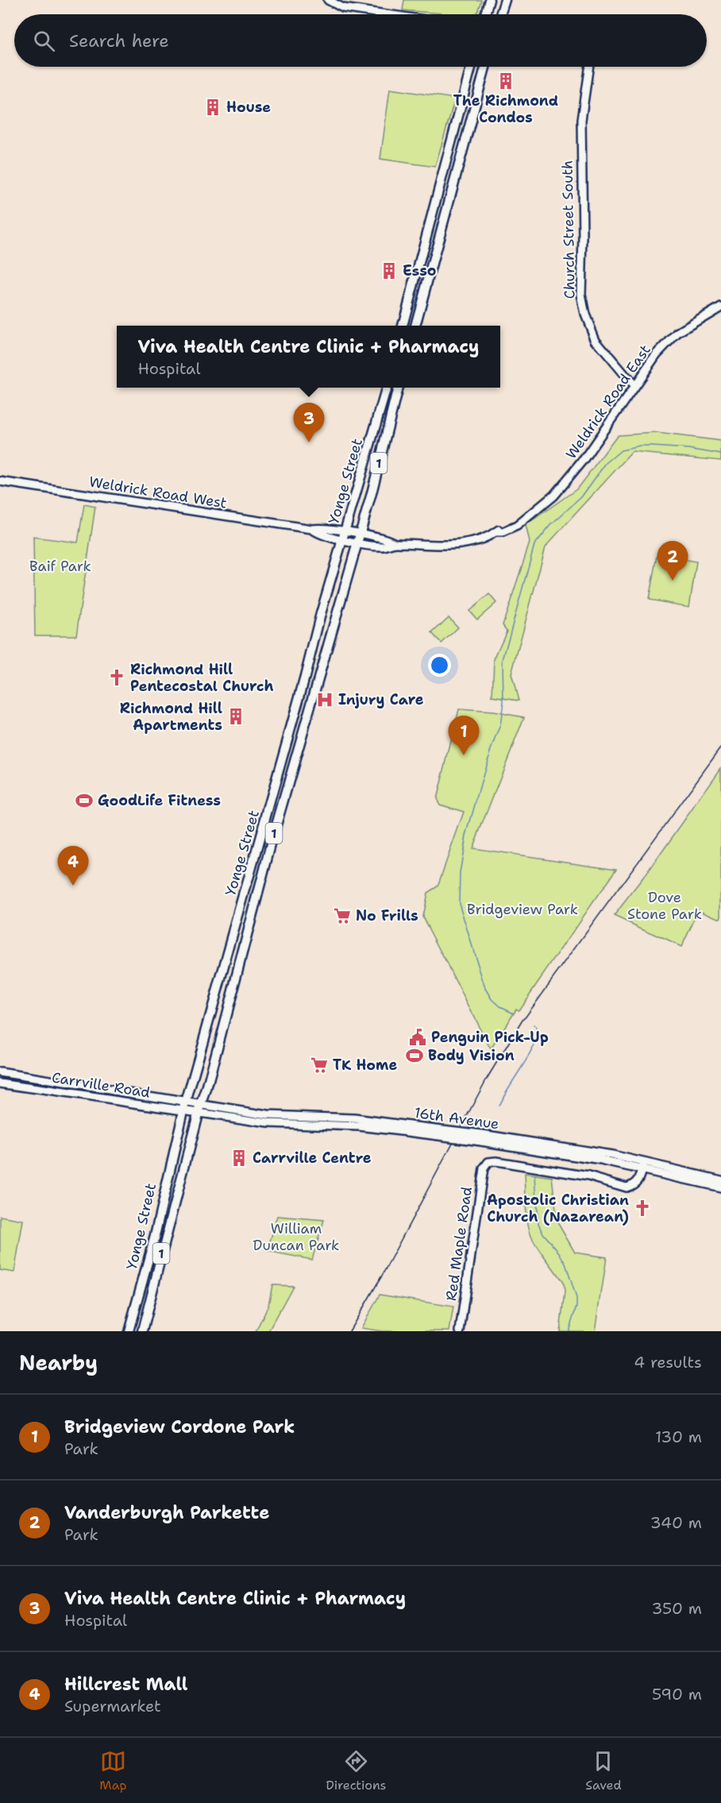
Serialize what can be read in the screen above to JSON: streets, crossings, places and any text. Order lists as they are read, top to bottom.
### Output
{
  "streets": {
    "main road": ["1", "Yonge Street"],
    "street": [
      "Church Street South",
      "Weldrick Road East",
      "Weldrick Road West",
      "Carrville Road",
      "16th Avenue",
      "Red Maple Road"
    ]
  },
  "crossings": [
    ["Church Street South", "Weldrick Road East"],
    ["Weldrick Road East", "Yonge Street"],
    ["Weldrick Road East", "Weldrick Road West"],
    ["Yonge Street", "Weldrick Road West"],
    ["Yonge Street", "Carrville Road"],
    ["Yonge Street", "16th Avenue"],
    ["Carrville Road", "16th Avenue"],
    ["16th Avenue", "Red Maple Road"]
  ],
  "parks": [
    "Baif Park",
    "Dove Stone Park",
    "Bridgeview Park",
    "William Duncan Park"
  ],
  "places": {
    "building": [
      "The Richmond Condos",
      "House",
      "Esso",
      "Richmond Hill Apartments",
      "Carrville Centre"
    ],
    "church": ["Richmond Hill Pentecostal Church", "Apostolic Christian Church (Nazarean)"],
    "hospital": ["Injury Care"],
    "sports": ["GoodLife Fitness", "Body Vision"],
    "supermarket": ["No Frills", "TK Home"],
    "public building": ["Penguin Pick-Up"]
  },
  "page": {
    "search": "Search here",
    "popup": ["Viva Health Centre Clinic + Pharmacy", "Hospital"],
    "pins": [
      "3",
      "2",
      "1",
      "4"
    ],
    "heading": ["Nearby", "4 results"],
    "list": [
      {
        "mark": "1",
        "name": "Bridgeview Cordone Park",
        "note": "Park",
        "value": "130 m"
      },
      {
        "mark": "2",
        "name": "Vanderburgh Parkette",
        "note": "Park",
        "value": "340 m"
      },
      {
        "mark": "3",
        "name": "Viva Health Centre Clinic + Pharmacy",
        "note": "Hospital",
        "value": "350 m"
      },
      {
        "mark": "4",
        "name": "Hillcrest Mall",
        "note": "Supermarket",
        "value": "590 m"
      }
    ],
    "nav": ["Map", "Directions", "Saved"]
  }
}
